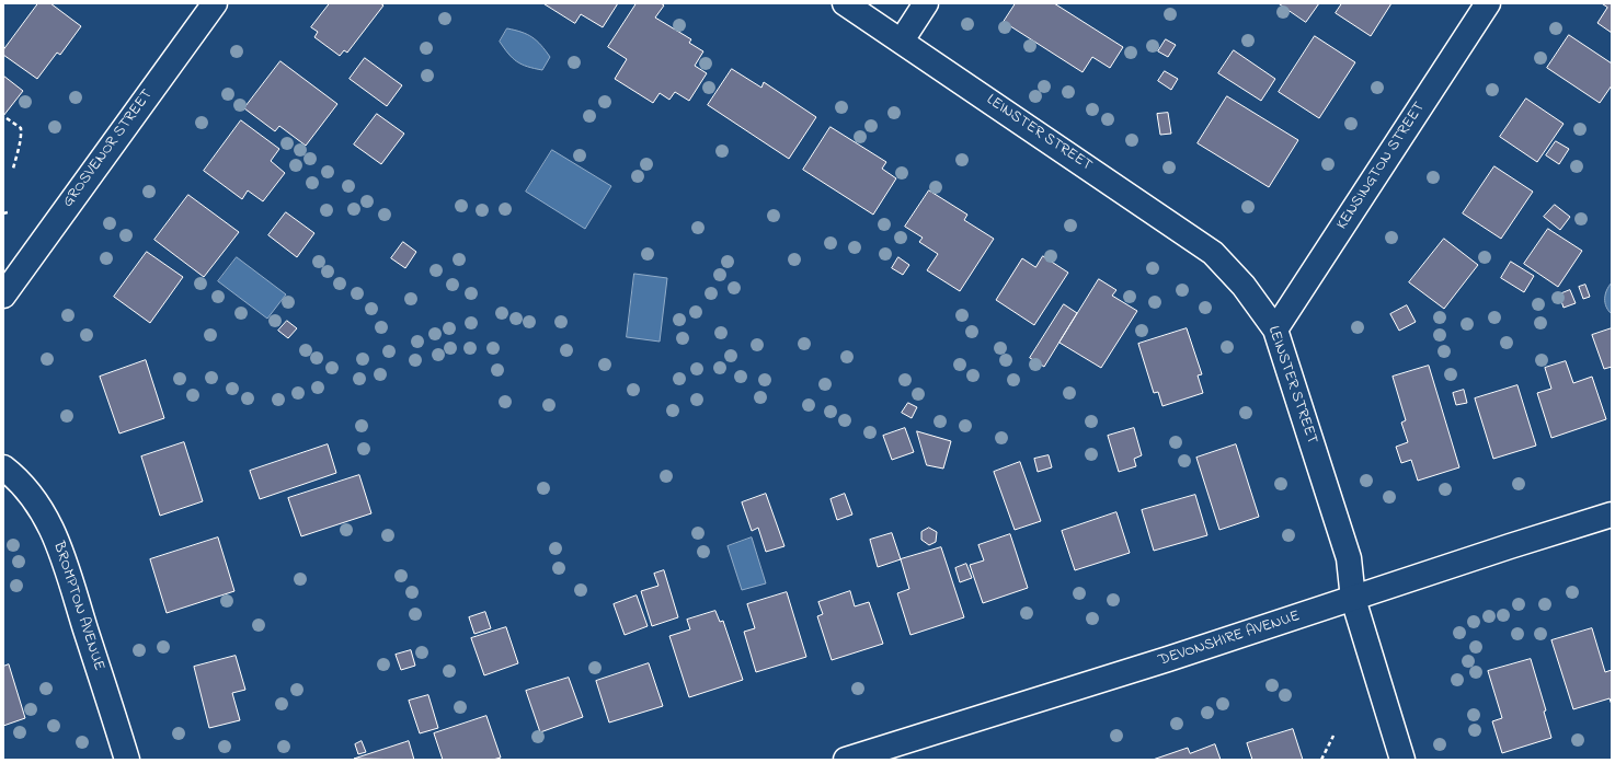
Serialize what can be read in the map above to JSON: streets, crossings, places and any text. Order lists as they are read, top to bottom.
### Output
{
  "streets": {
    "street": [
      "LEINSTER STREET",
      "GROSVENOR STREET",
      "KENSINGTON STREET",
      "BROMPTON AVENUE",
      "DEVONSHIRE AVENUE"
    ]
  },
  "crossings": [
    ["LEINSTER STREET", "KENSINGTON STREET"],
    ["LEINSTER STREET", "DEVONSHIRE AVENUE"]
  ]
}
